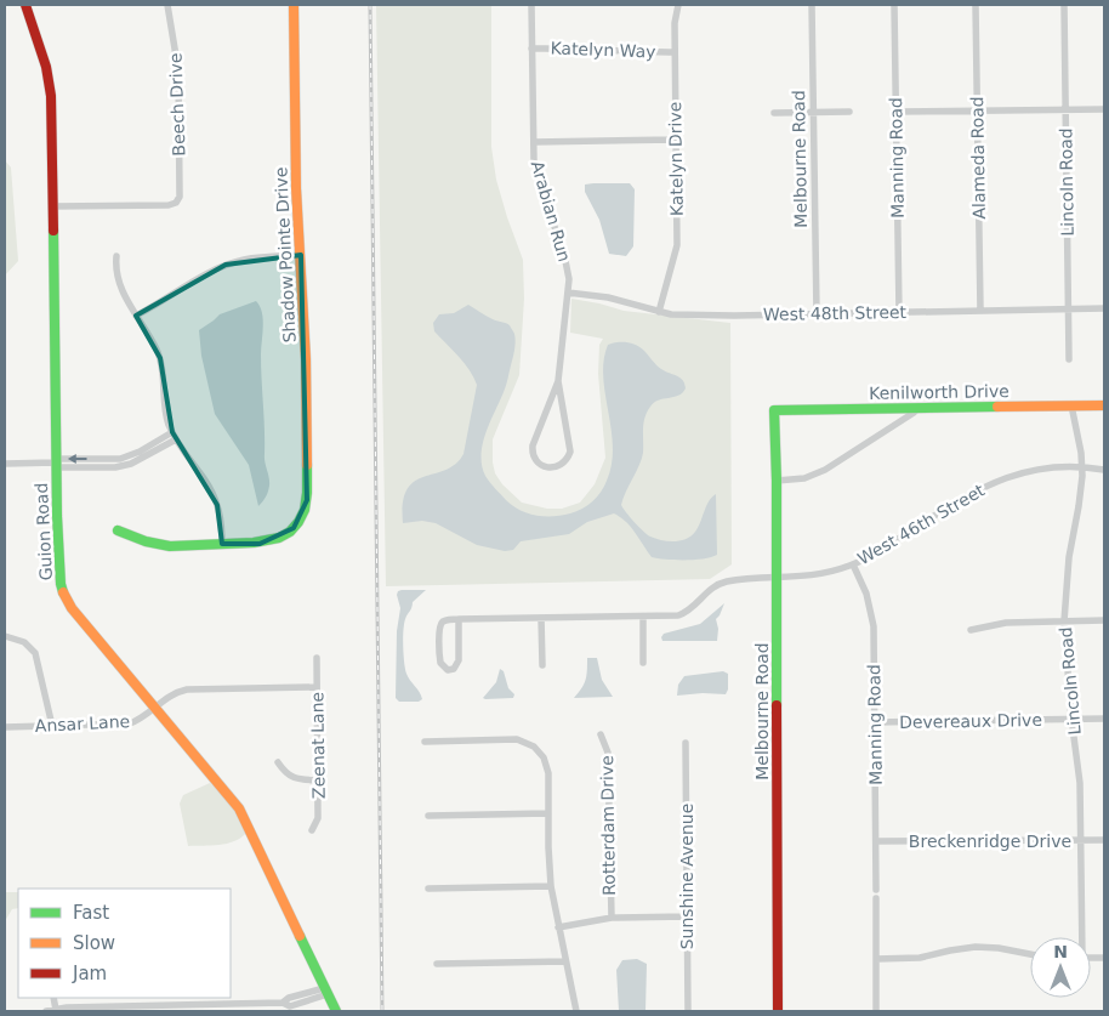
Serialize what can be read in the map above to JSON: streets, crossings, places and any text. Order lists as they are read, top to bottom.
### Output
{
  "streets": {
    "street": [
      "Katelyn Way",
      "Beech Drive",
      "Manning Road",
      "Alameda Road",
      "Katelyn Drive",
      "Melbourne Road",
      "Lincoln Road",
      "Arabian Run",
      "Shadow Pointe Drive",
      "West 48th Street",
      "Kenilworth Drive",
      "West 46th Street",
      "Guion Road",
      "Devereaux Drive",
      "Ansar Lane",
      "Zeenat Lane",
      "Rotterdam Drive",
      "Breckenridge Drive",
      "Sunshine Avenue"
    ]
  },
  "crossings": [
    ["Katelyn Way", "Katelyn Drive"],
    ["Katelyn Way", "Arabian Run"],
    ["Beech Drive", "Guion Road"],
    ["Manning Road", "West 48th Street"],
    ["Manning Road", "West 46th Street"],
    ["Manning Road", "Devereaux Drive"],
    ["Manning Road", "Breckenridge Drive"],
    ["Alameda Road", "West 48th Street"],
    ["Katelyn Drive", "West 48th Street"],
    ["Melbourne Road", "West 48th Street"],
    ["Melbourne Road", "Kenilworth Drive"],
    ["Melbourne Road", "West 46th Street"],
    ["Lincoln Road", "West 48th Street"],
    ["Lincoln Road", "Kenilworth Drive"],
    ["Lincoln Road", "West 46th Street"],
    ["Lincoln Road", "Devereaux Drive"],
    ["Lincoln Road", "Breckenridge Drive"],
    ["Arabian Run", "West 48th Street"],
    ["Guion Road", "Ansar Lane"],
    ["Ansar Lane", "Zeenat Lane"]
  ],
  "legend": ["Fast", "Slow", "Jam"],
  "north": "top"
}
